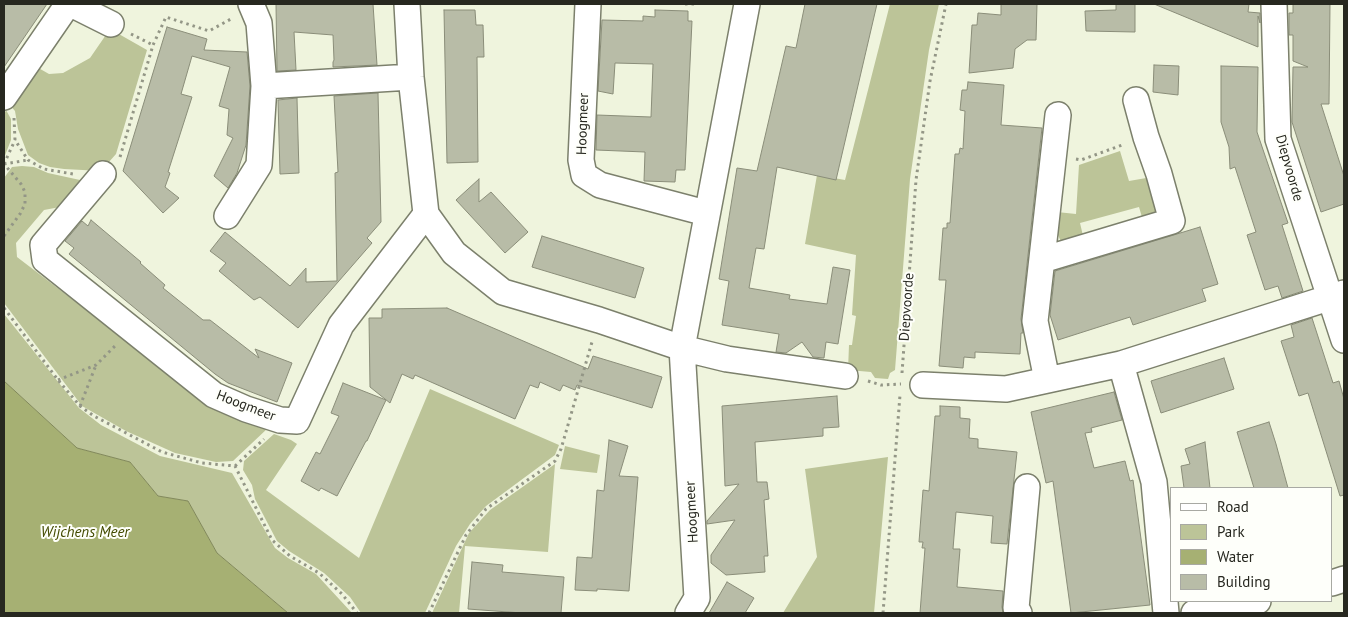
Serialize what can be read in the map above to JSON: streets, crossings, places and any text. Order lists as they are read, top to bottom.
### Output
{
  "streets": {
    "street": ["Hoogmeer", "Diepvoorde"]
  },
  "water": ["Wijchens Meer"],
  "legend": [
    "Road",
    "Park",
    "Water",
    "Building"
  ]
}
